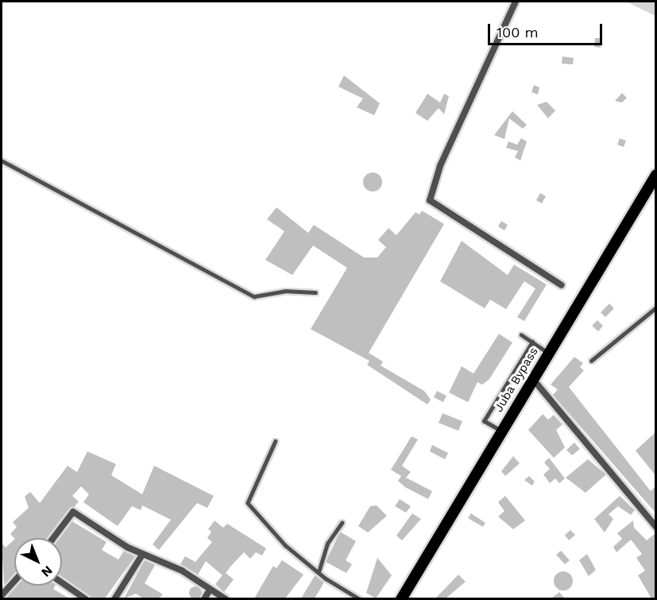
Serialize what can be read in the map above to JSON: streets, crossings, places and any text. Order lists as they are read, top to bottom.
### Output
{
  "streets": {
    "main road": ["Juba Bypass"]
  },
  "scale_bar": "100 m",
  "north": "bottom right"
}
